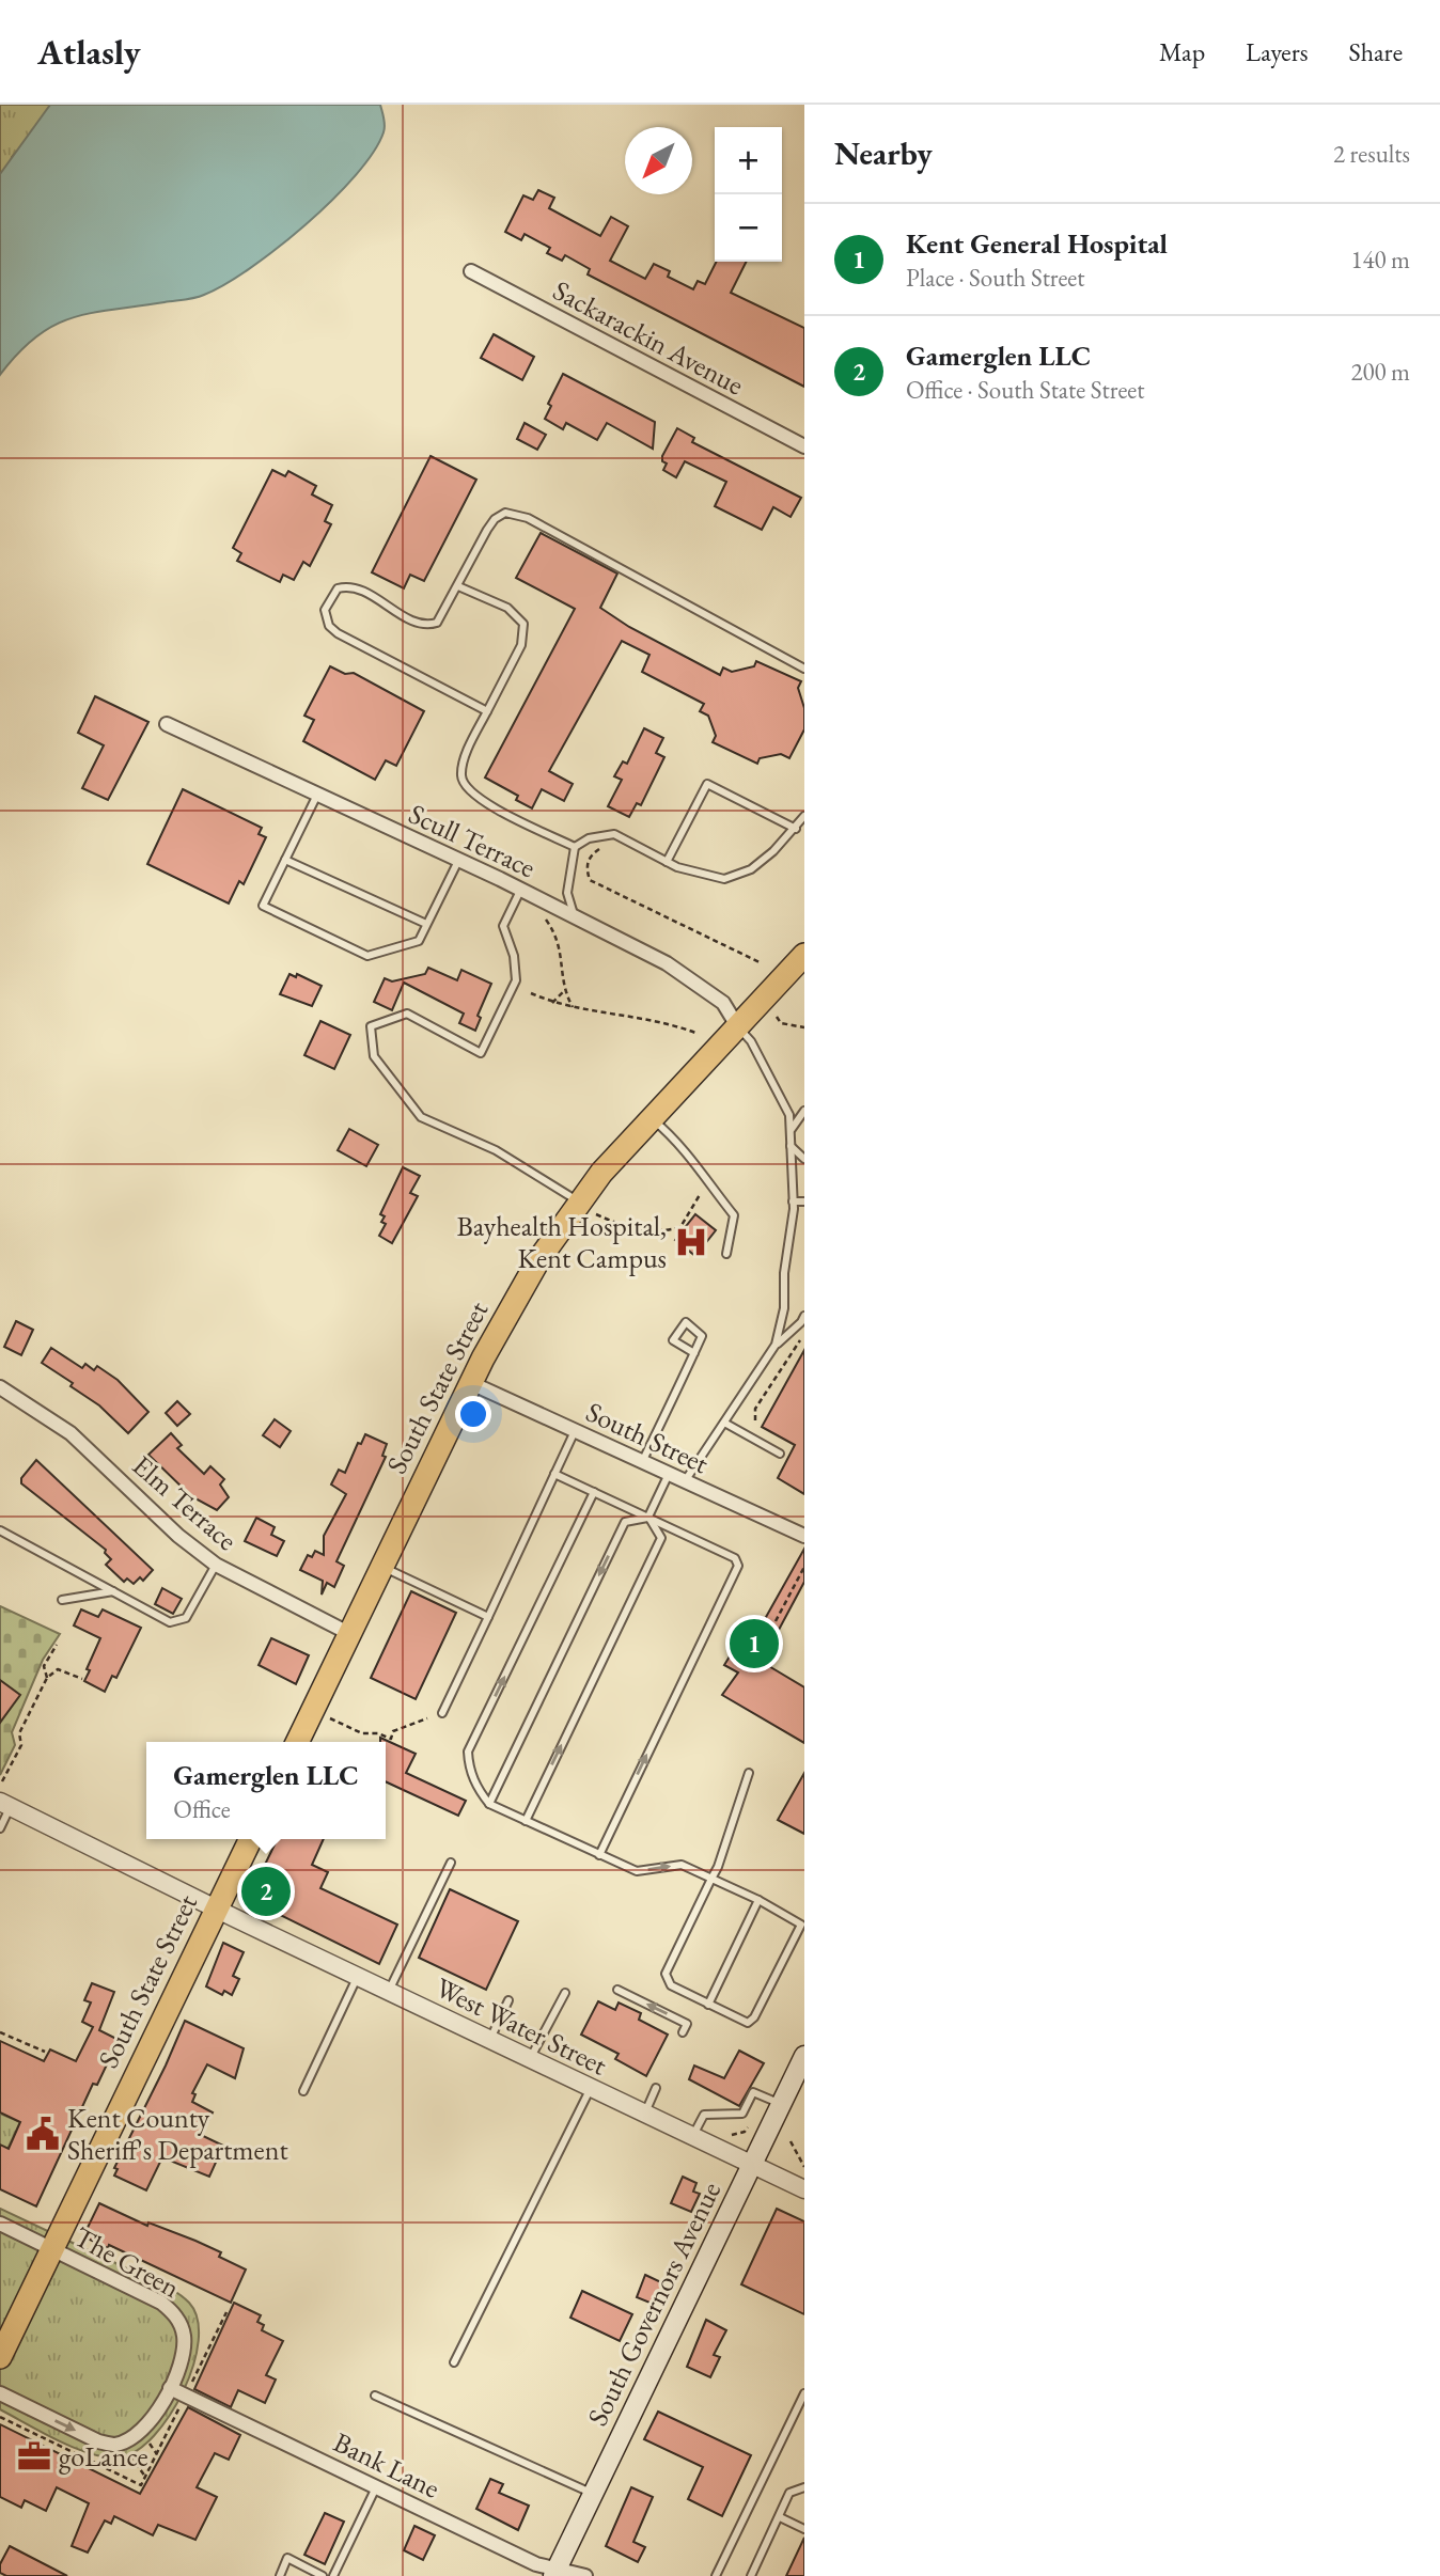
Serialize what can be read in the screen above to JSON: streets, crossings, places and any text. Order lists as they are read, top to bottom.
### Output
{
  "streets": {
    "main road": ["South State Street", "South Governors Avenue"],
    "street": [
      "Sackarackin Avenue",
      "Scull Terrace",
      "South Street",
      "Elm Terrace",
      "West Water Street",
      "The Green",
      "Bank Lane"
    ]
  },
  "crossings": [
    ["Scull Terrace", "South State Street"],
    ["South State Street", "South Street"],
    ["South State Street", "Elm Terrace"],
    ["South State Street", "West Water Street"],
    ["South State Street", "The Green"],
    ["West Water Street", "South Governors Avenue"],
    ["The Green", "Bank Lane"],
    ["South Governors Avenue", "Bank Lane"]
  ],
  "one_way": ["The Green"],
  "places": {
    "hospital": ["Bayhealth Hospital, Kent Campus"],
    "public building": ["Kent County Sheriff's Department"],
    "office": ["goLance"]
  },
  "north": "bottom left",
  "page": {
    "header": "Atlasly",
    "nav": ["Map", "Layers", "Share"],
    "heading": ["Nearby", "2 results"],
    "map_buttons": ["+", "−"],
    "list": [
      {
        "mark": "1",
        "name": "Kent General Hospital",
        "note": "Place · South Street",
        "value": "140 m"
      },
      {
        "mark": "2",
        "name": "Gamerglen LLC",
        "note": "Office · South State Street",
        "value": "200 m"
      }
    ],
    "pins": ["1", "2"],
    "popup": ["Gamerglen LLC", "Office"]
  }
}
